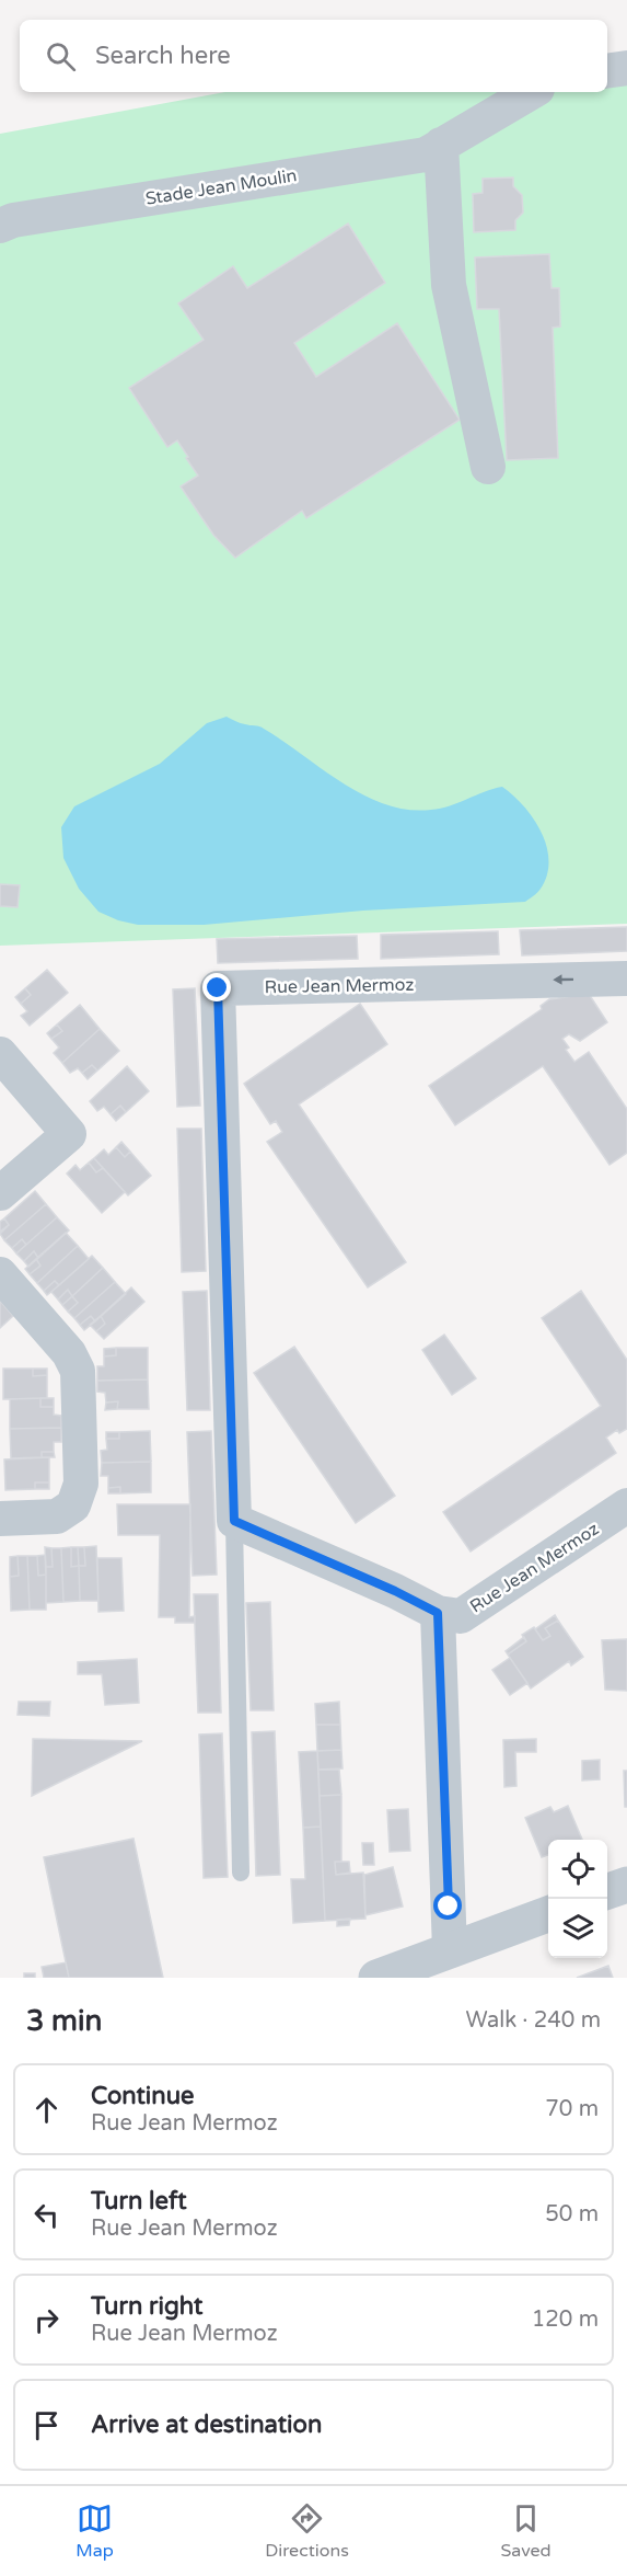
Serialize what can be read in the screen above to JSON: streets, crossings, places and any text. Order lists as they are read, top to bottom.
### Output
{
  "streets": {
    "street": ["Stade Jean Moulin", "Rue Jean Mermoz"]
  },
  "page": {
    "search": "Search here",
    "heading": ["3 min", "Walk · 240 m"],
    "list": [
      ["Continue", "Rue Jean Mermoz", "70 m"],
      ["Turn left", "Rue Jean Mermoz", "50 m"],
      ["Turn right", "Rue Jean Mermoz", "120 m"],
      "Arrive at destination"
    ],
    "nav": ["Map", "Directions", "Saved"]
  }
}
